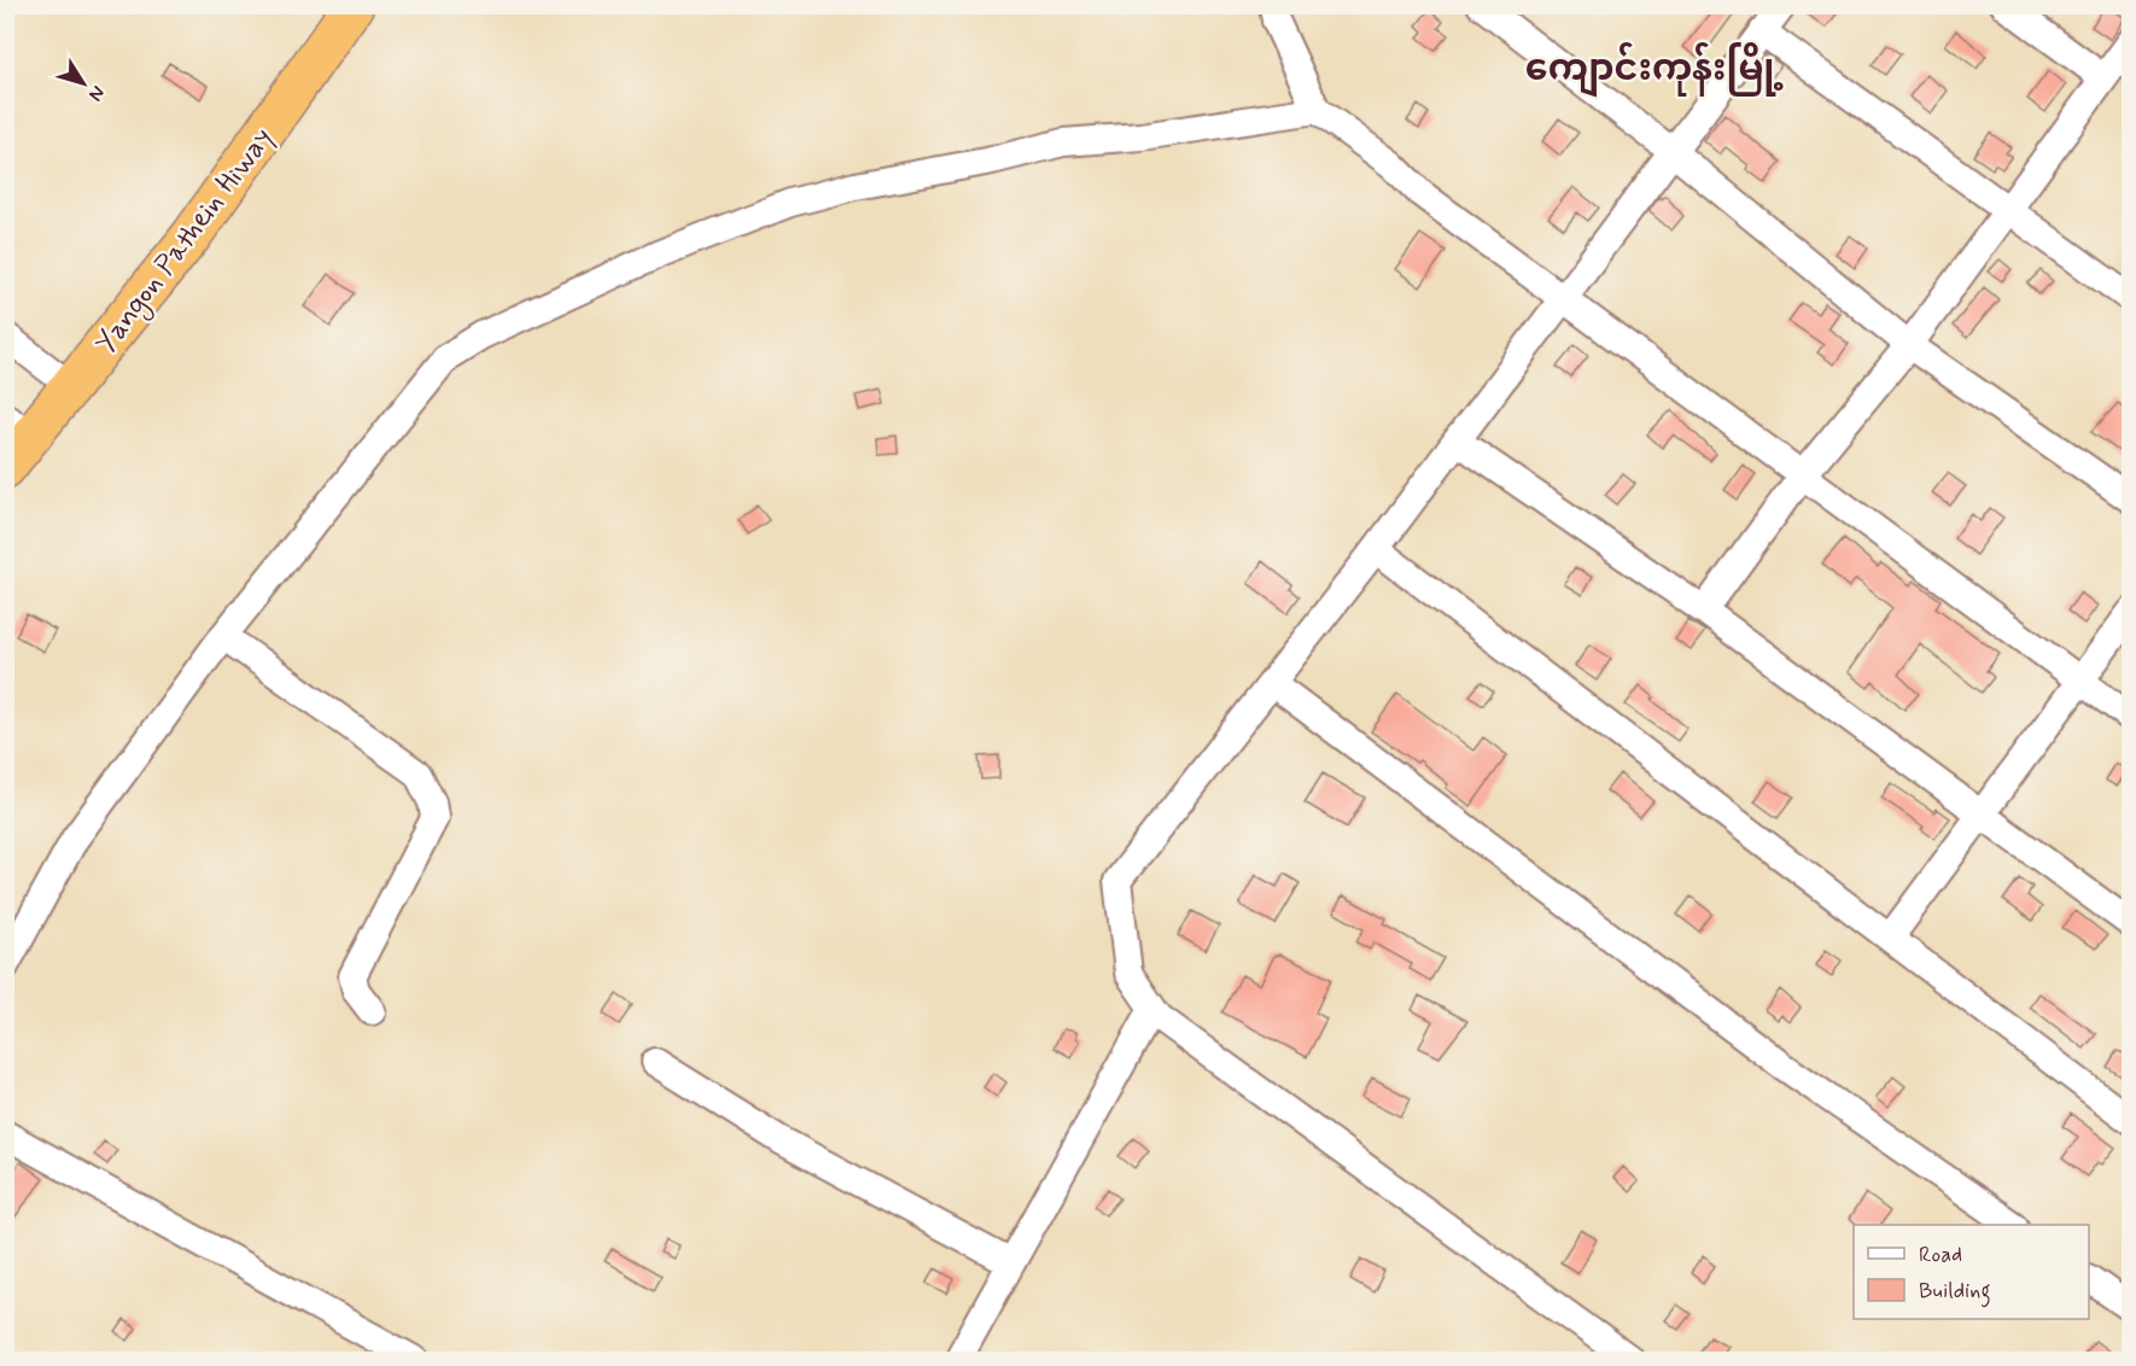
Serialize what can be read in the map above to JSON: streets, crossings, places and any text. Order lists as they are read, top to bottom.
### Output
{
  "streets": {
    "highway": ["Yangon Pathein Hiway"]
  },
  "districts": ["ကျောင်းကုန်းမြို့"],
  "legend": ["Road", "Building"],
  "north": "bottom right"
}
